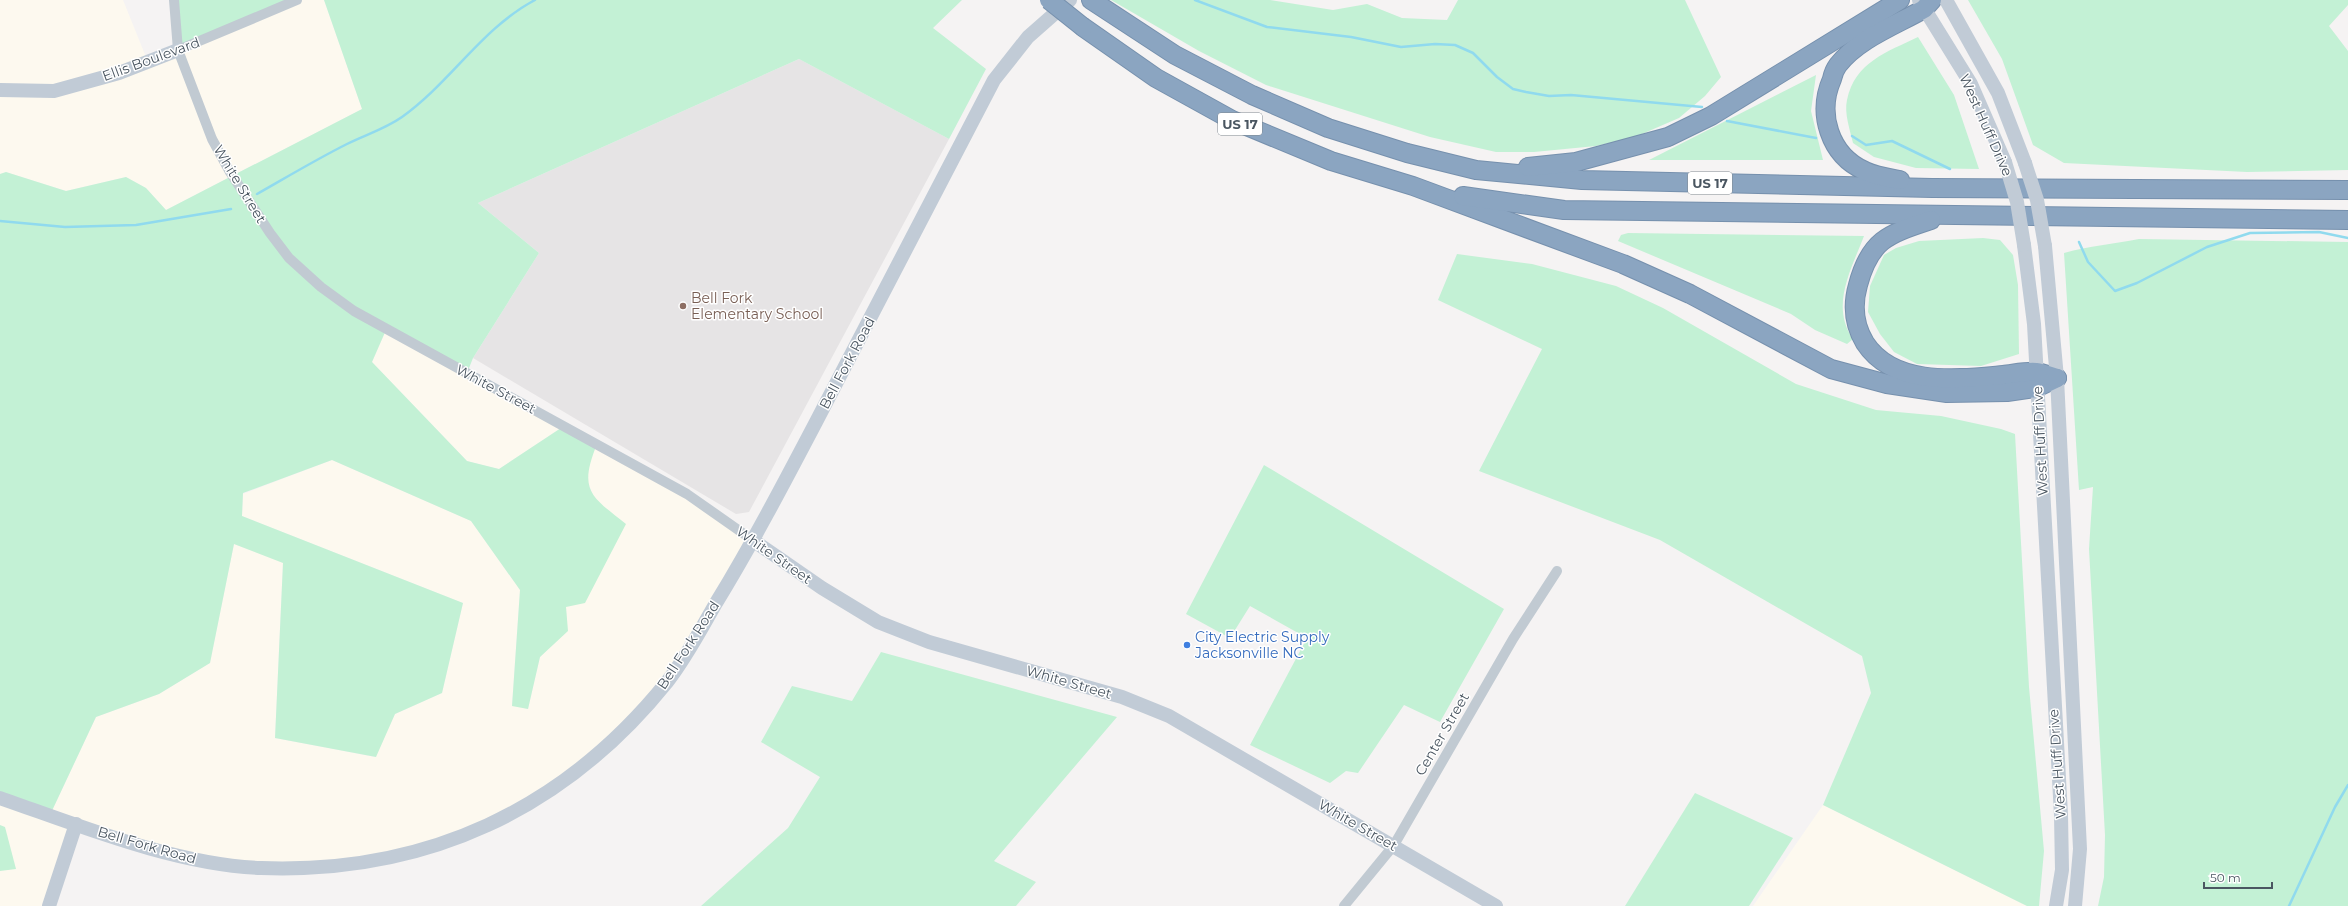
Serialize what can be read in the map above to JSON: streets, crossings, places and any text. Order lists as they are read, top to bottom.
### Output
{
  "streets": {
    "highway": ["US 17"],
    "main road": [
      "Ellis Boulevard",
      "West Huff Drive",
      "White Street",
      "Bell Fork Road"
    ],
    "street": ["Center Street"]
  },
  "crossings": [
    ["Ellis Boulevard", "White Street"],
    ["White Street", "Bell Fork Road"],
    ["White Street", "Center Street"]
  ],
  "places": ["Bell Fork Elementary School", "City Electric Supply Jacksonville NC"],
  "scale_bar": "50 m"
}
